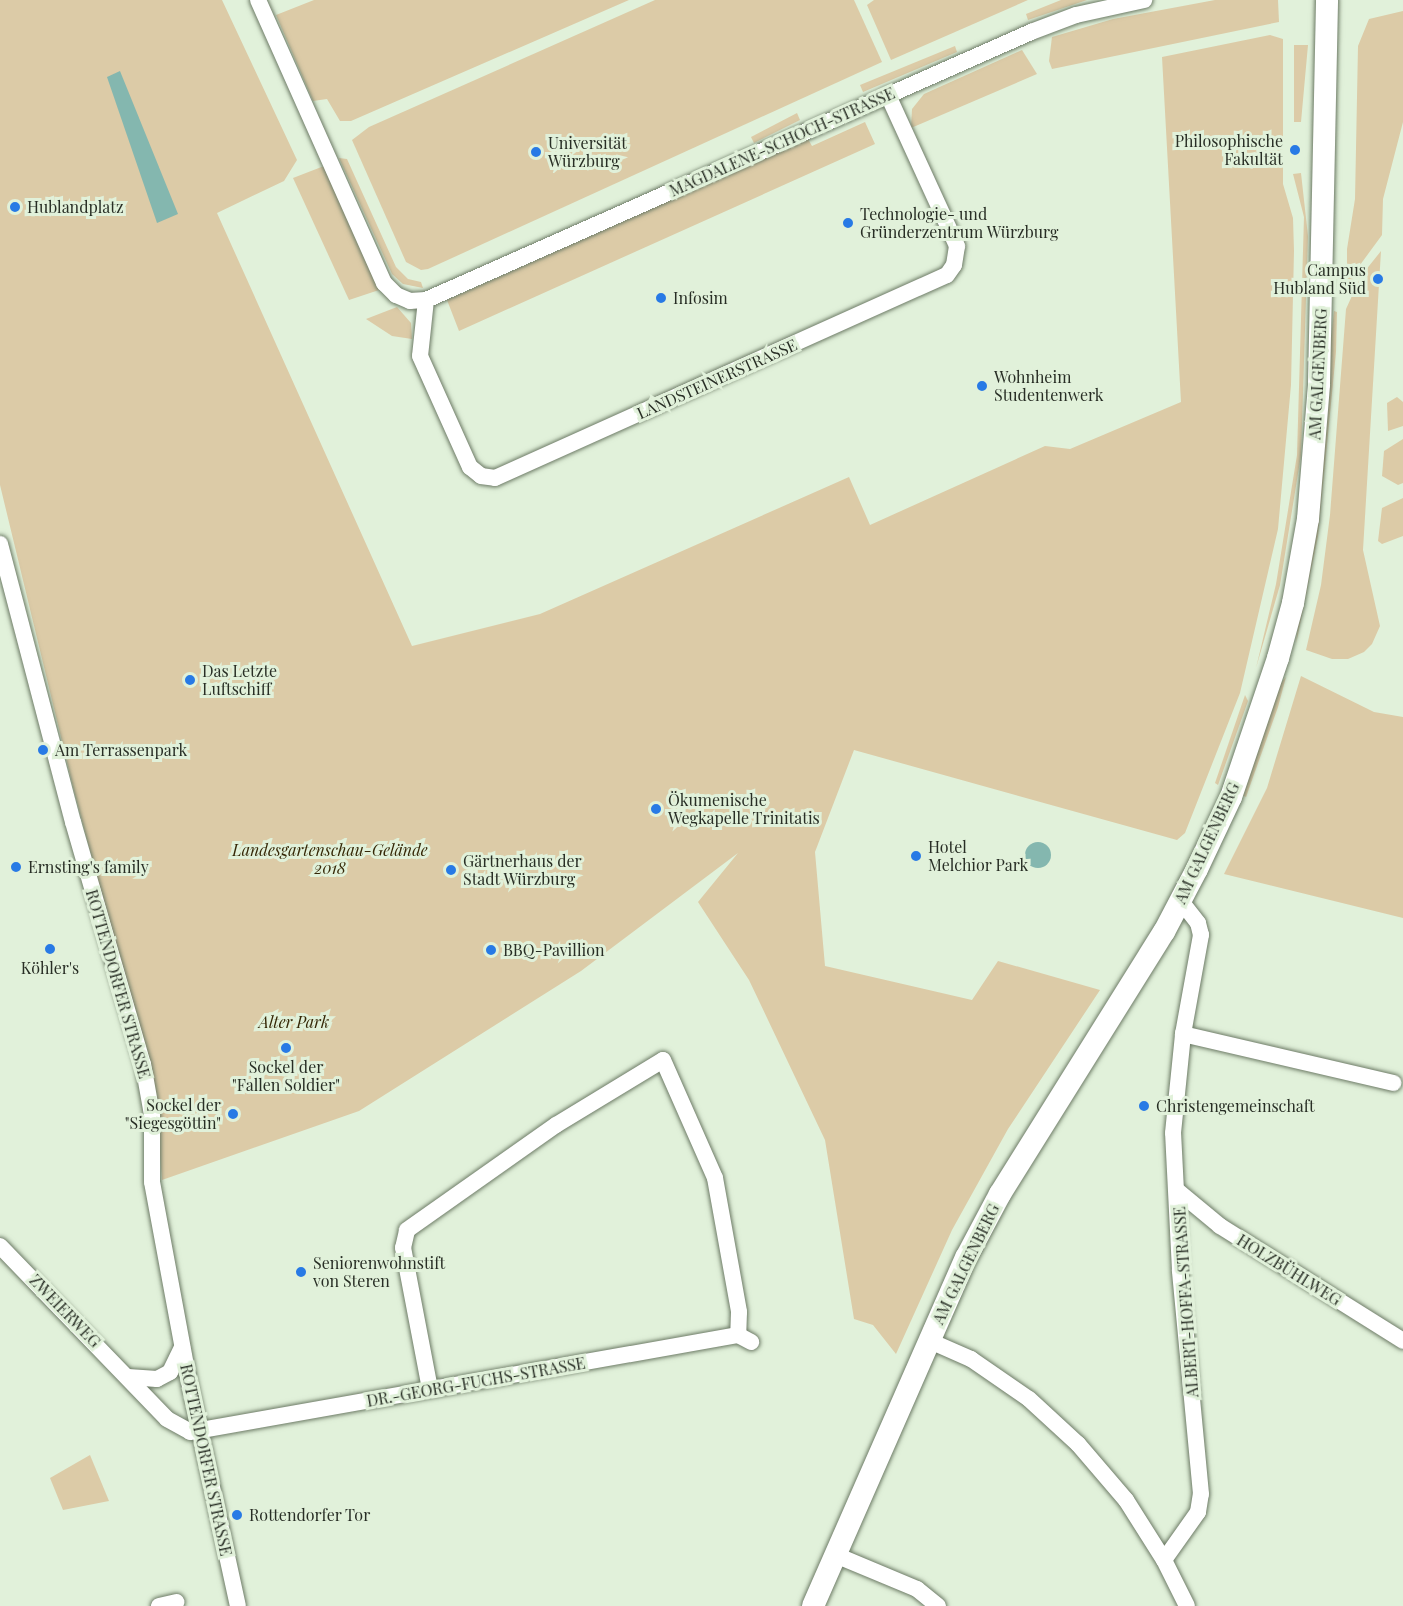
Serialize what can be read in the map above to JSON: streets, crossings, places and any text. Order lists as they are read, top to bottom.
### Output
{
  "streets": {
    "street": [
      "MAGDALENE-SCHOCH-STRASSE",
      "AM GALGENBERG",
      "LANDSTEINERSTRASSE",
      "ROTTENDORFER STRASSE",
      "HOLZBÜHLWEG",
      "ALBERT-HOFFA-STRASSE",
      "ZWEIERWEG",
      "DR.-GEORG-FUCHS-STRASSE"
    ]
  },
  "crossings": [
    ["MAGDALENE-SCHOCH-STRASSE", "LANDSTEINERSTRASSE"],
    ["AM GALGENBERG", "ALBERT-HOFFA-STRASSE"],
    ["ROTTENDORFER STRASSE", "ZWEIERWEG"],
    ["ROTTENDORFER STRASSE", "DR.-GEORG-FUCHS-STRASSE"],
    ["HOLZBÜHLWEG", "ALBERT-HOFFA-STRASSE"],
    ["ZWEIERWEG", "DR.-GEORG-FUCHS-STRASSE"]
  ],
  "parks": ["Landesgartenschau-Gelände 2018", "Alter Park"],
  "places": [
    "Philosophische Fakultät",
    "Universität Würzburg",
    "Hublandplatz",
    "Technologie- und Gründerzentrum Würzburg",
    "Campus Hubland Süd",
    "Infosim",
    "Wohnheim Studentenwerk",
    "Das Letzte Luftschiff",
    "Am Terrassenpark",
    "Ökumenische Wegkapelle Trinitatis",
    "Hotel Melchior Park",
    "Ernsting's family",
    "Gärtnerhaus der Stadt Würzburg",
    "Köhler's",
    "BBQ-Pavillion",
    "Sockel der \"Fallen Soldier\"",
    "Christengemeinschaft",
    "Sockel der \"Siegesgöttin\"",
    "Seniorenwohnstift von Steren",
    "Rottendorfer Tor"
  ]
}
